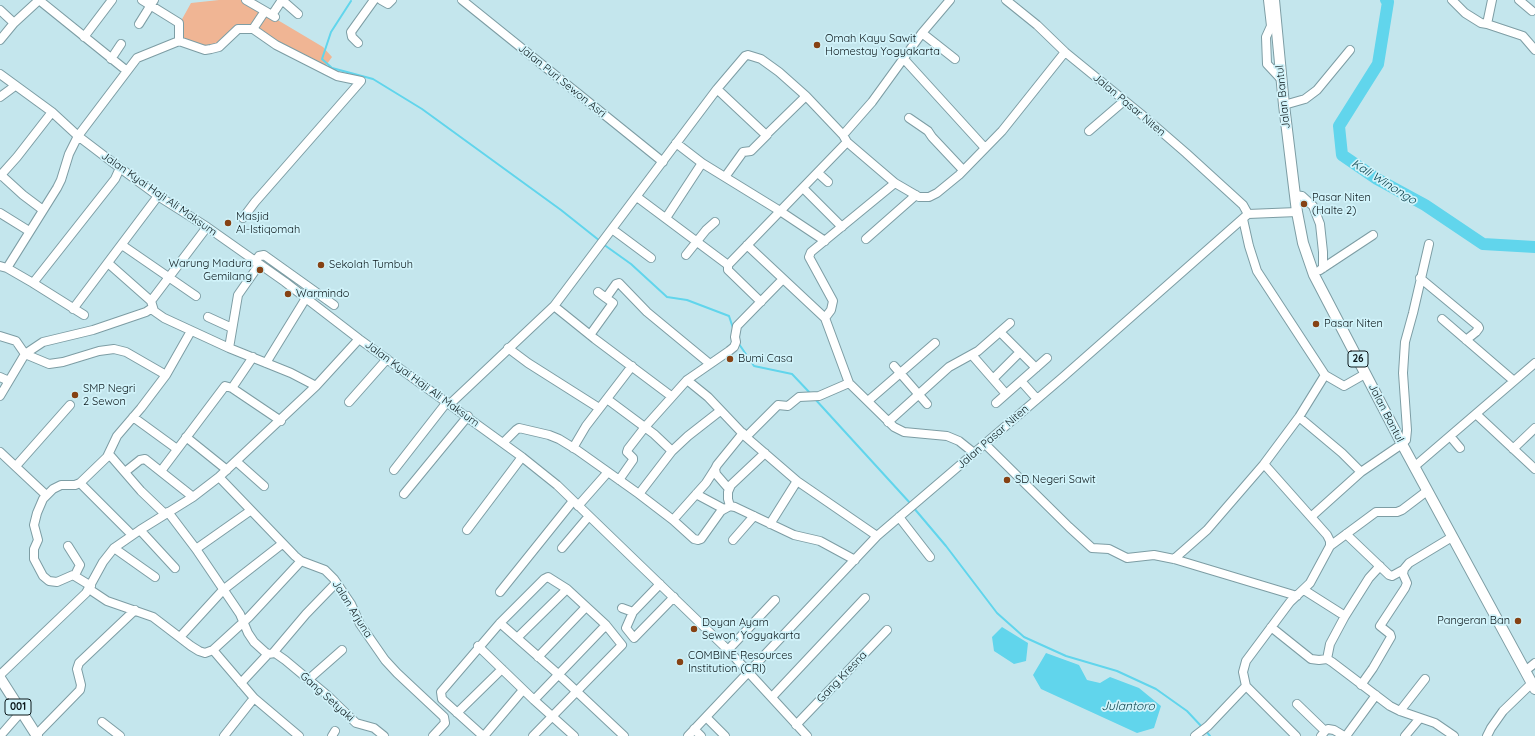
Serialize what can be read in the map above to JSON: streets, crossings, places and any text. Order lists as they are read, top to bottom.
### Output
{
  "streets": {
    "main road": ["Jalan Bantul", "26", "001"],
    "street": [
      "Jalan Puri Sewon Asri",
      "Jalan Pasar Niten",
      "Jalan Kyai Haji Ali Maksum",
      "Jalan Arjuna",
      "Gang Kresna",
      "Gang Setyaki"
    ]
  },
  "crossings": [
    ["Jalan Pasar Niten", "Jalan Kyai Haji Ali Maksum"],
    ["Jalan Kyai Haji Ali Maksum", "Gang Kresna"]
  ],
  "water": ["Kali Winongo", "Julantoro"],
  "places": [
    "Omah Kayu Sawit Homestay Yogyakarta",
    "Pasar Niten (Halte 2)",
    "Masjid Al-Istiqomah",
    "Sekolah Tumbuh",
    "Warung Madura Gemilang",
    "Warmindo",
    "Pasar Niten",
    "Bumi Casa",
    "SMP Negri 2 Sewon",
    "SD Negeri Sawit",
    "Pangeran Ban",
    "Doyan Ayam Sewon, Yogyakarta",
    "COMBINE Resources Institution (CRI)"
  ]
}
